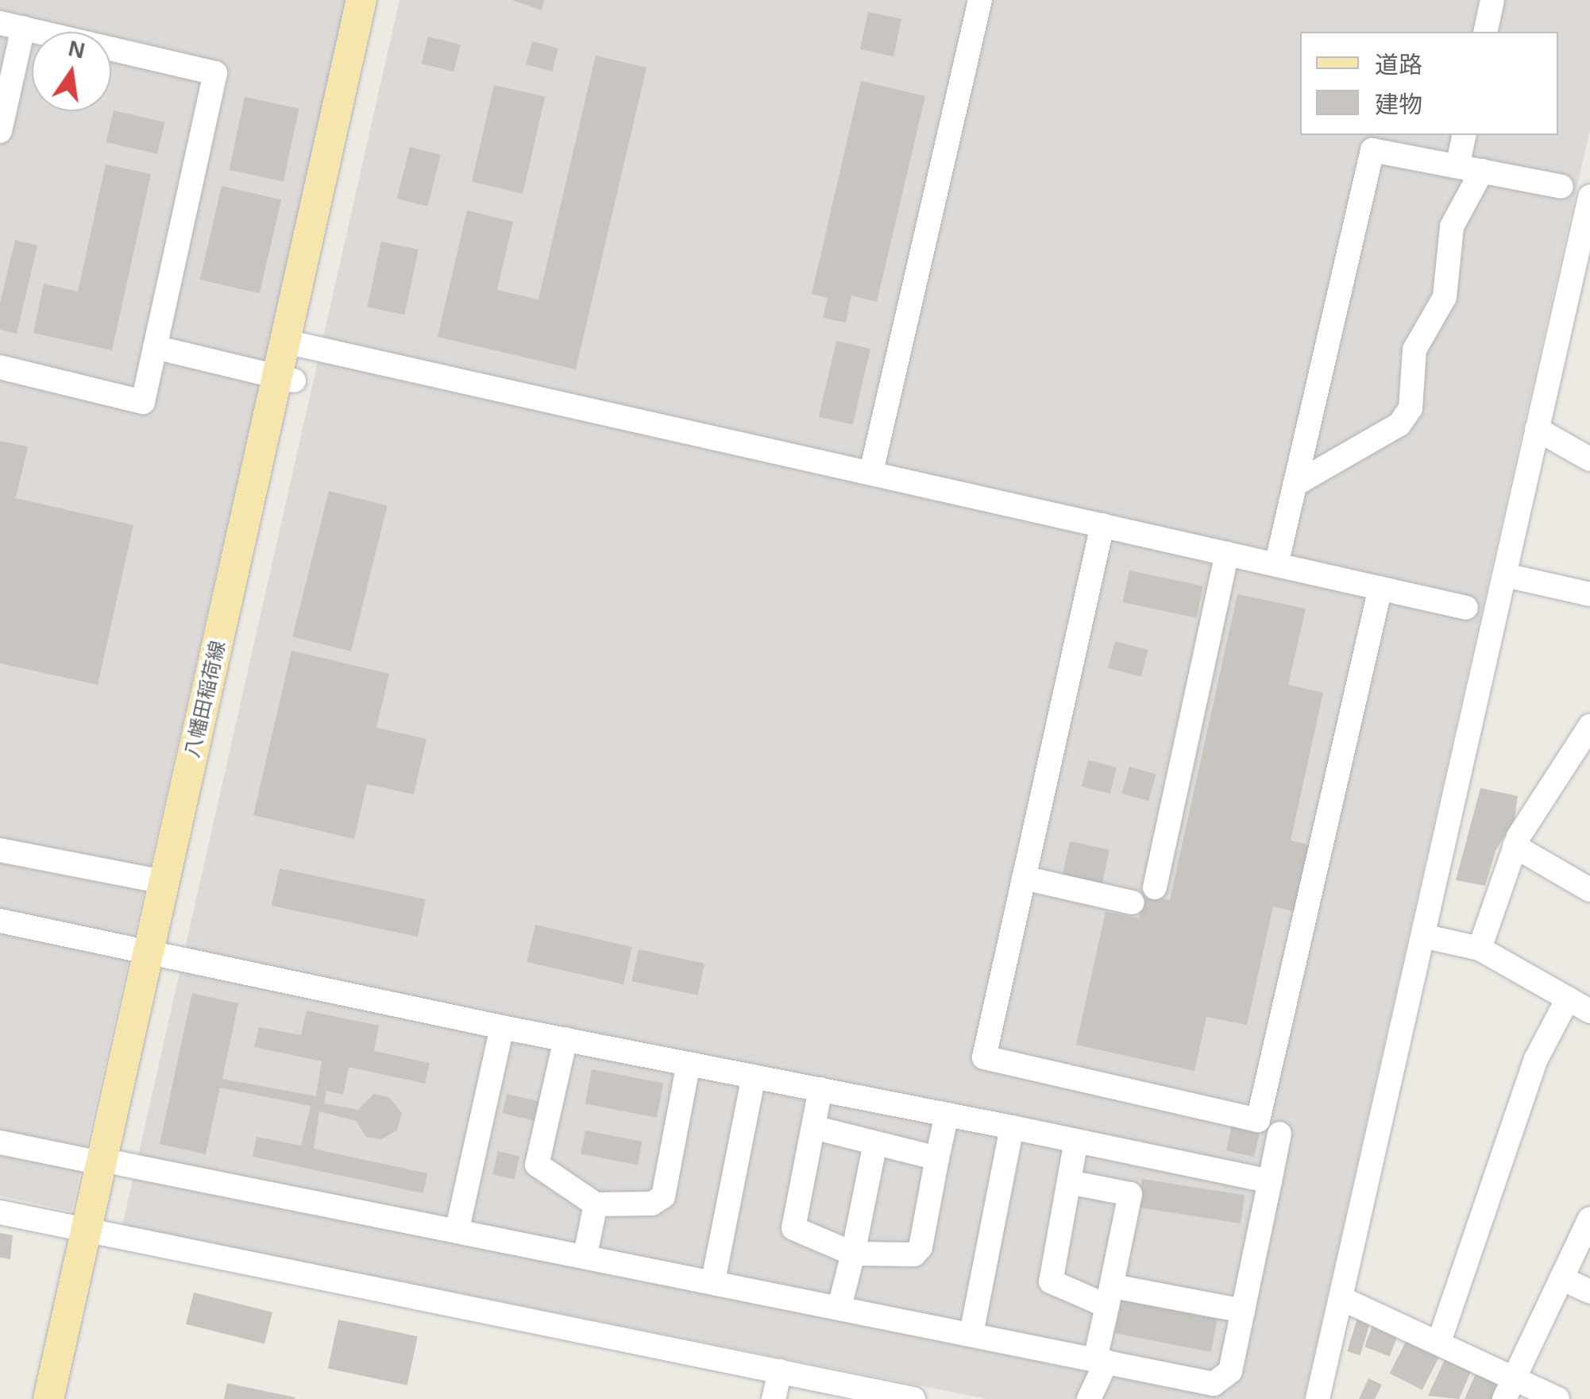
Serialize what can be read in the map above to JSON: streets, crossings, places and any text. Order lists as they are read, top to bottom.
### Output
{
  "streets": {
    "main road": ["八幡田稲荷線"]
  },
  "legend": ["道路", "建物"],
  "north": "top"
}
